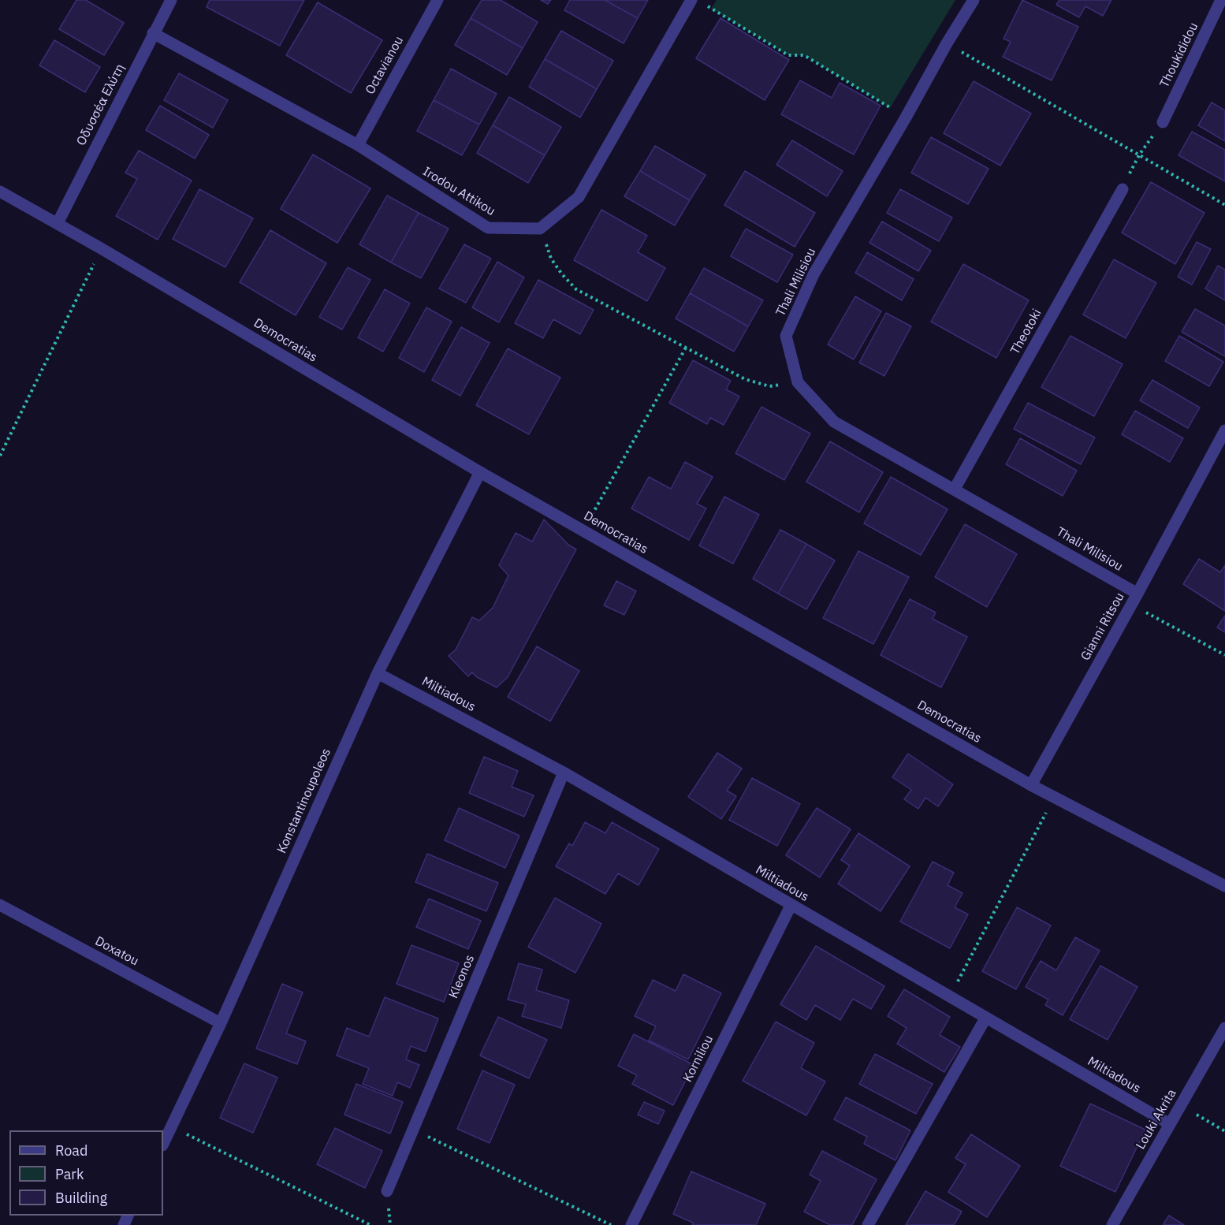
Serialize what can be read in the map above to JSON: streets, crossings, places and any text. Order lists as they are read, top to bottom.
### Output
{
  "streets": {
    "street": [
      "Thoukididou",
      "Octavianou",
      "Οδυσσέα Ελύτη",
      "Irodou Attikou",
      "Thali Milisiou",
      "Theotoki",
      "Democratias",
      "Gianni Ritsou",
      "Miltiadous",
      "Konstantinoupoleos",
      "Doxatou",
      "Kleonos",
      "Korniliou",
      "Louki Akrita"
    ]
  },
  "crossings": [
    ["Octavianou", "Irodou Attikou"],
    ["Οδυσσέα Ελύτη", "Irodou Attikou"],
    ["Οδυσσέα Ελύτη", "Democratias"],
    ["Thali Milisiou", "Theotoki"],
    ["Thali Milisiou", "Gianni Ritsou"],
    ["Democratias", "Gianni Ritsou"],
    ["Democratias", "Konstantinoupoleos"],
    ["Miltiadous", "Konstantinoupoleos"],
    ["Miltiadous", "Kleonos"],
    ["Miltiadous", "Korniliou"],
    ["Miltiadous", "Louki Akrita"],
    ["Konstantinoupoleos", "Doxatou"]
  ],
  "legend": ["Road", "Park", "Building"]
}
